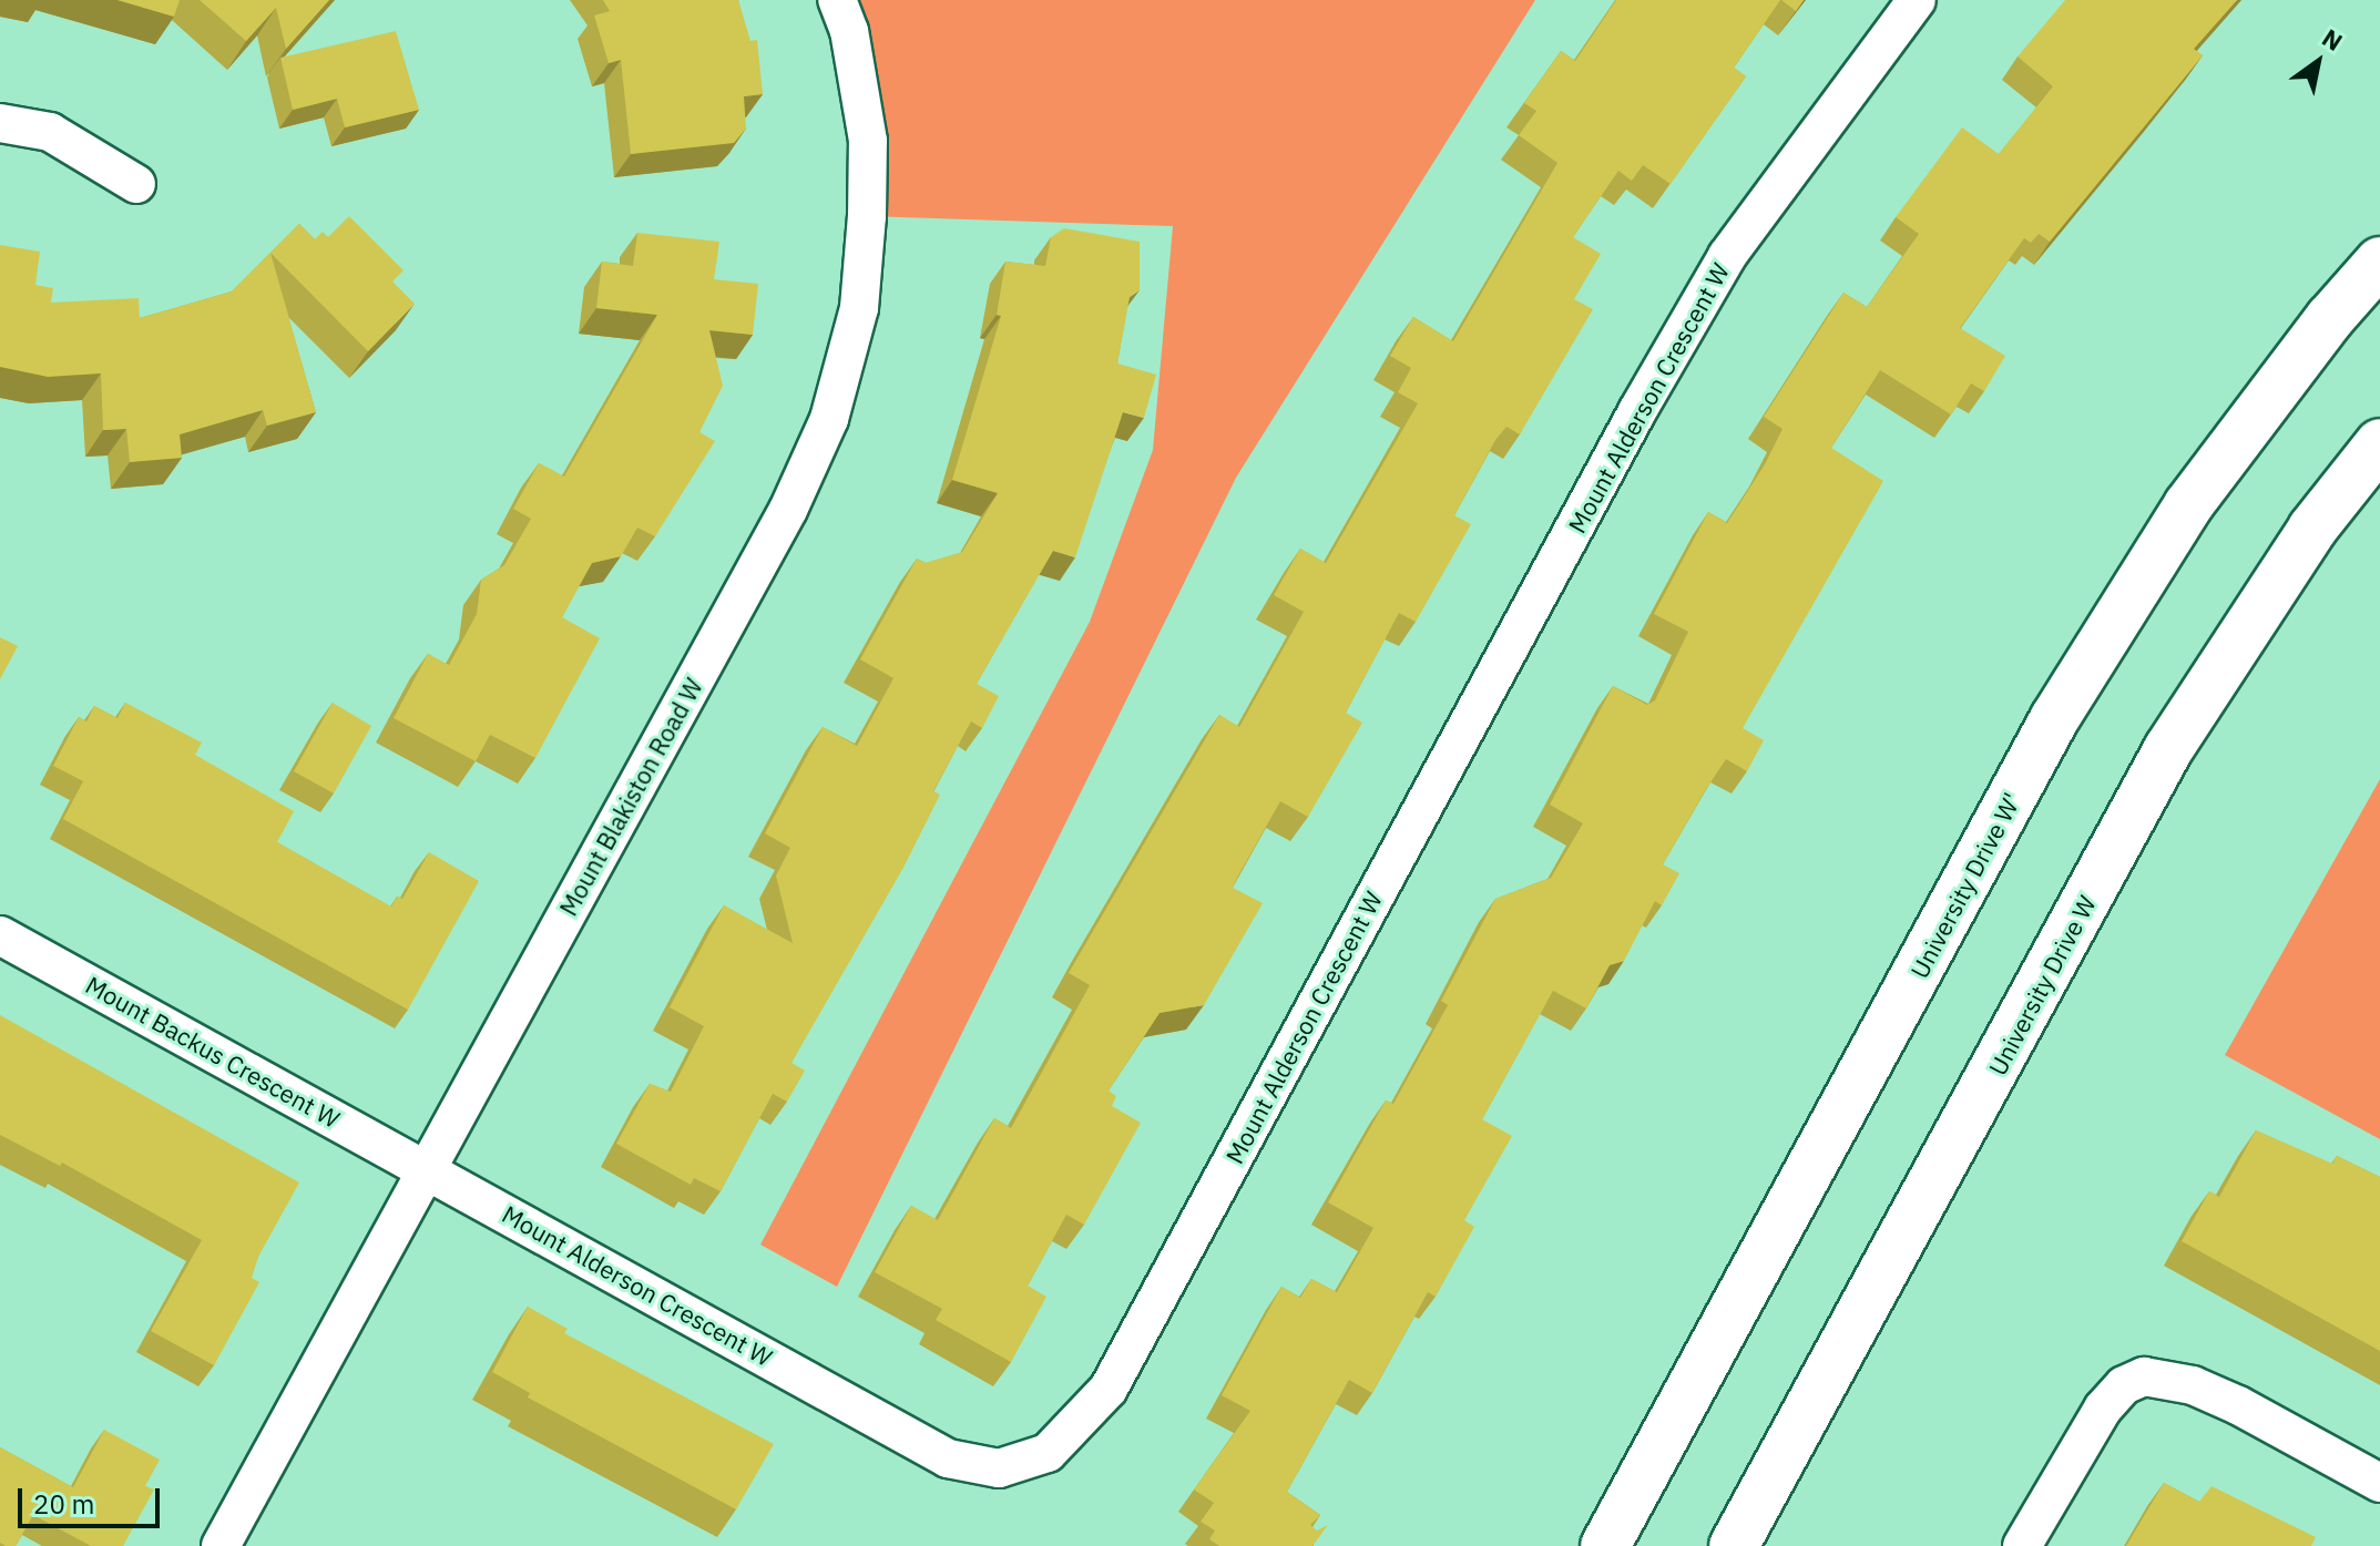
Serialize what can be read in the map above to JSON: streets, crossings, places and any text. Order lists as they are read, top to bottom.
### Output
{
  "streets": {
    "main road": ["University Drive W'", "University Drive W"],
    "street": ["Mount Alderson Crescent W", "Mount Blakiston Road W", "Mount Backus Crescent W"]
  },
  "crossings": [
    ["Mount Alderson Crescent W", "Mount Blakiston Road W"],
    ["Mount Alderson Crescent W", "Mount Backus Crescent W"],
    ["Mount Blakiston Road W", "Mount Backus Crescent W"]
  ],
  "scale_bar": "20 m",
  "north": "top right"
}
